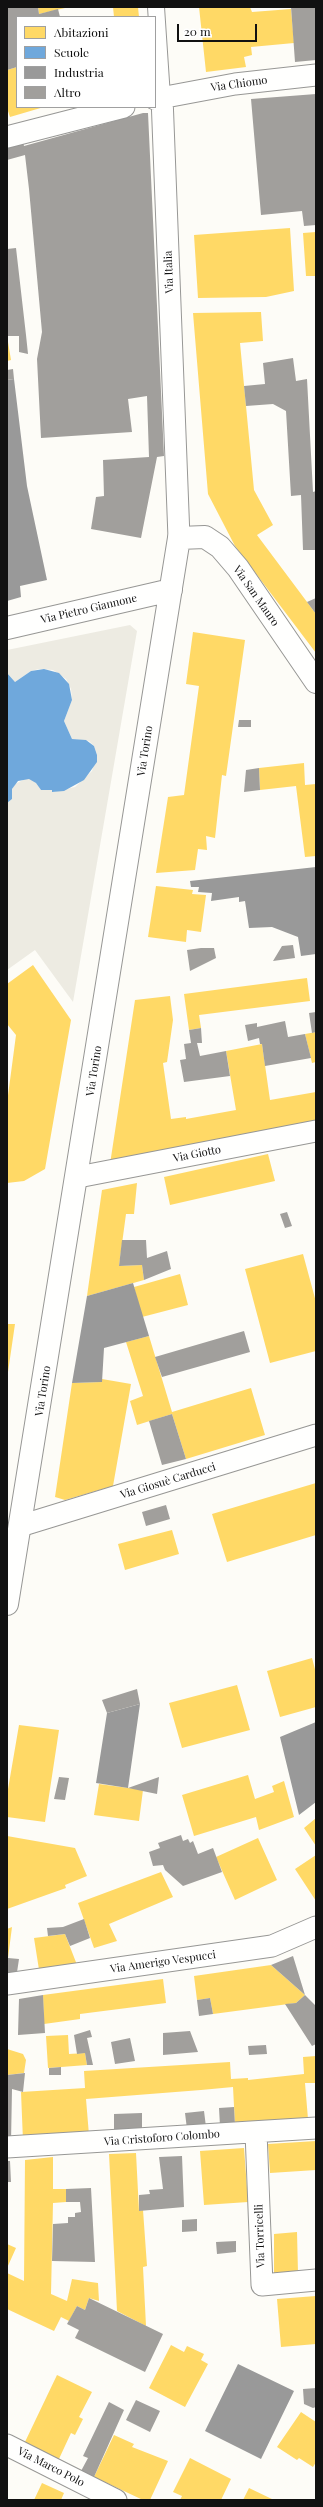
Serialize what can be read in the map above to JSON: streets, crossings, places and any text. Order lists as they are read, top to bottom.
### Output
{
  "streets": {
    "street": [
      "Via Chiomo",
      "Via Italia",
      "Via San Mauro",
      "Via Pietro Giannone",
      "Via Torino",
      "Via Giotto",
      "Via Giosuè Carducci",
      "Via Amerigo Vespucci",
      "Via Cristoforo Colombo",
      "Via Torricelli",
      "Via Marco Polo"
    ]
  },
  "crossings": [
    ["Via Chiomo", "Via Italia"],
    ["Via Italia", "Via San Mauro"],
    ["Via Italia", "Via Torino"],
    ["Via San Mauro", "Via Torino"],
    ["Via Pietro Giannone", "Via Torino"],
    ["Via Torino", "Via Giotto"],
    ["Via Torino", "Via Giosuè Carducci"],
    ["Via Cristoforo Colombo", "Via Torricelli"]
  ],
  "legend": [
    "Abitazioni",
    "Scuole",
    "Industria",
    "Altro"
  ],
  "scale_bar": "20 m"
}
